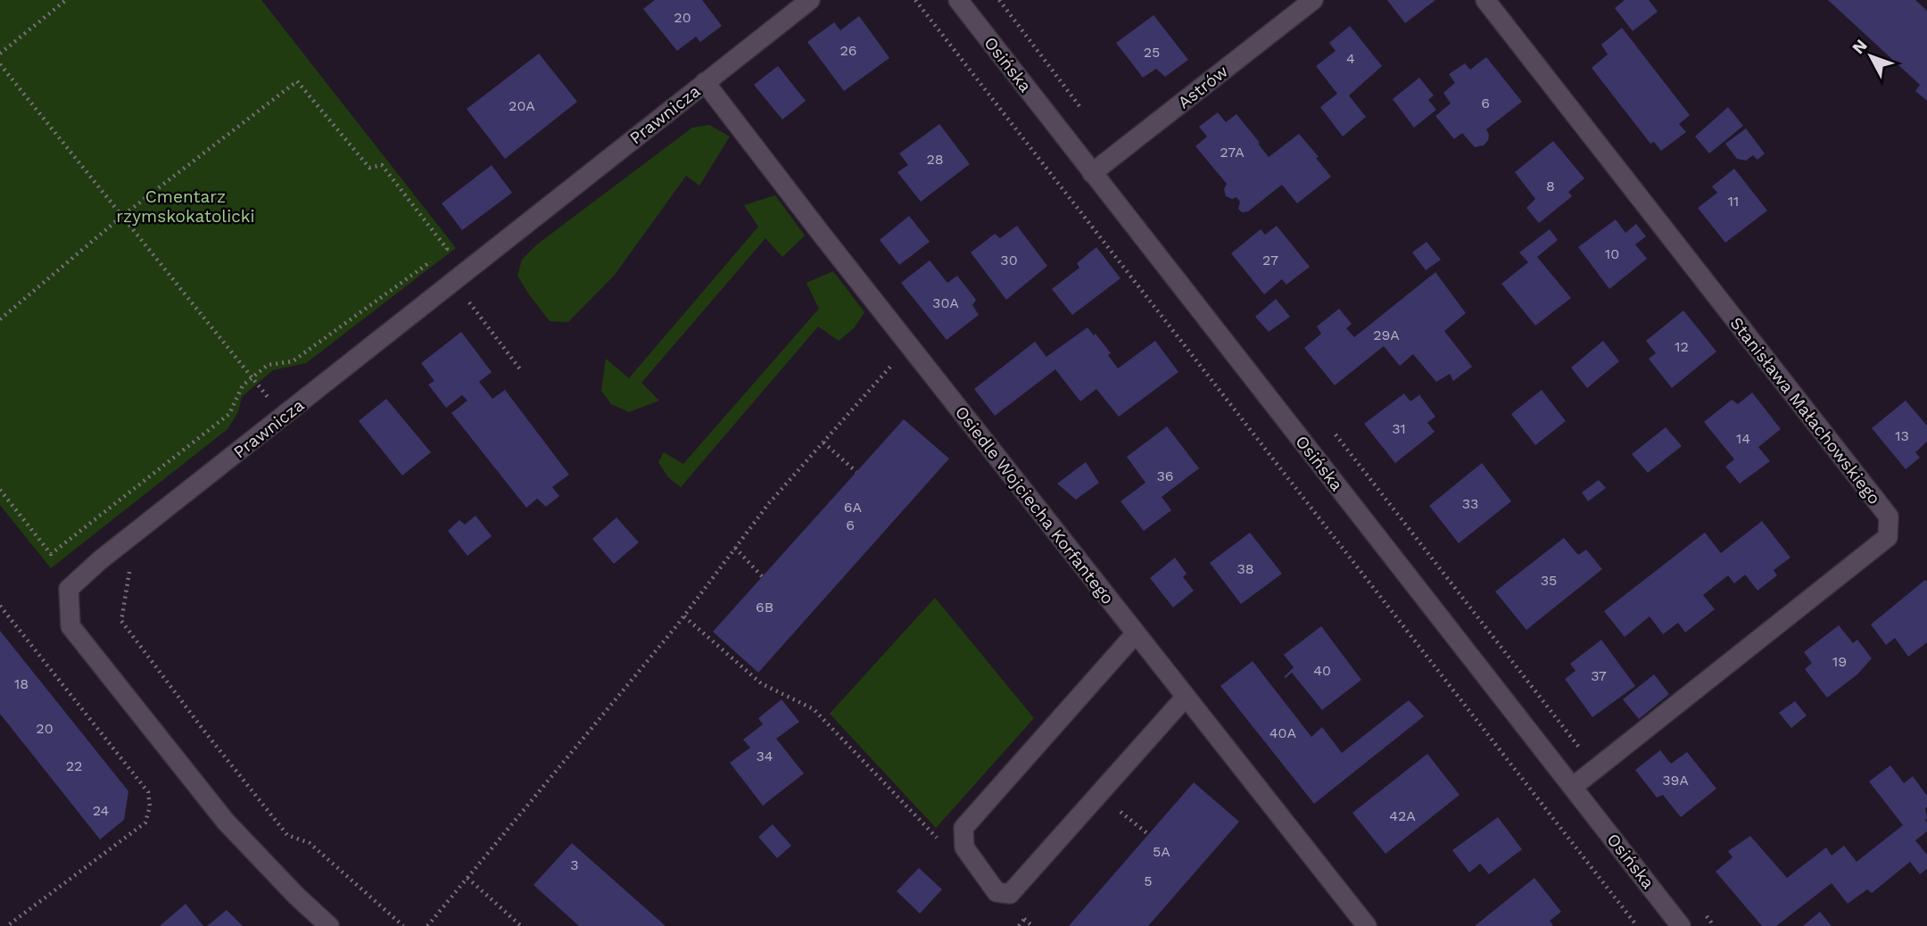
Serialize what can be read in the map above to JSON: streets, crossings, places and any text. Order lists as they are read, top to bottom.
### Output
{
  "streets": {
    "street": [
      "Osińska",
      "Astrów",
      "Prawnicza",
      "Stanisława Małachowskiego",
      "Osiedle Wojciecha Korfantego"
    ]
  },
  "crossings": [
    ["Osińska", "Astrów"],
    ["Osińska", "Stanisława Małachowskiego"],
    ["Prawnicza", "Osiedle Wojciecha Korfantego"]
  ],
  "parks": ["Cmentarz rzymskokatolicki"],
  "house_numbers": [
    "20",
    "26",
    "25",
    "4",
    "6",
    "20A",
    "27A",
    "28",
    "8",
    "11",
    "10",
    "30",
    "27",
    "30A",
    "29A",
    "12",
    "31",
    "13",
    "14",
    "36",
    "33",
    "6A",
    "6",
    "38",
    "35",
    "6B",
    "19",
    "40",
    "37",
    "18",
    "20",
    "40A",
    "34",
    "22",
    "39A",
    "24",
    "42A",
    "5A",
    "3",
    "5"
  ],
  "north": "top left"
}
